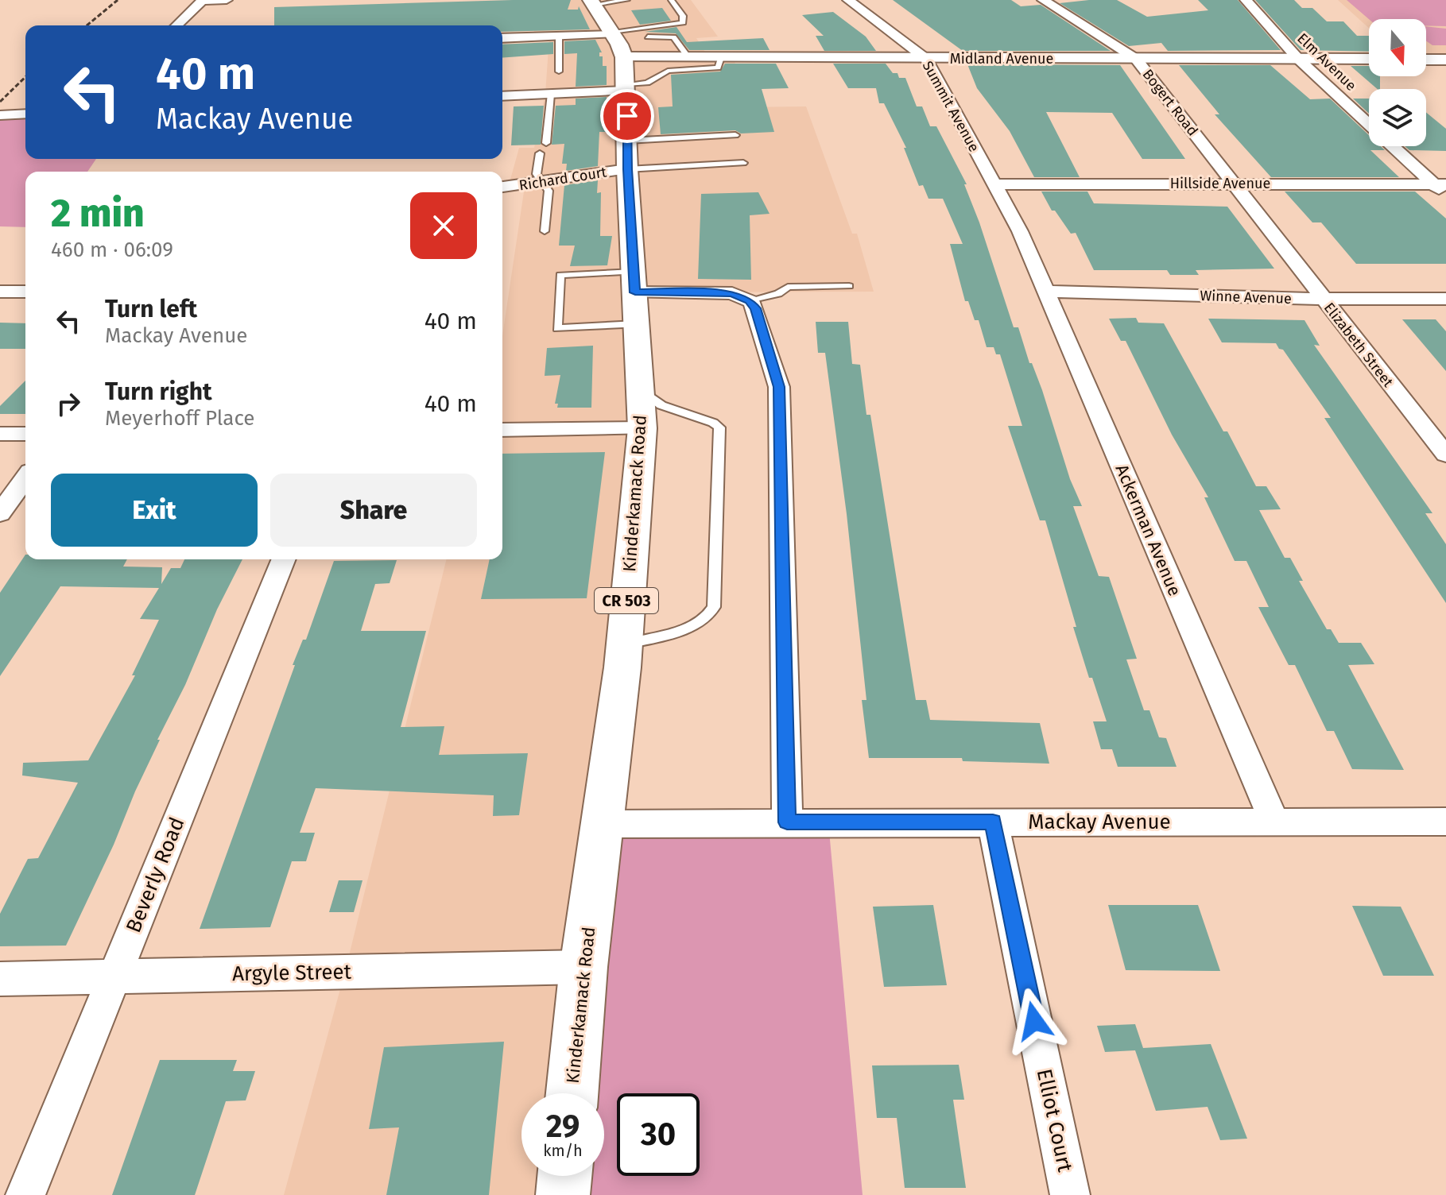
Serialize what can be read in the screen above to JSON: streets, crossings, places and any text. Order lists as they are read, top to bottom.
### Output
{
  "streets": {
    "main road": ["Kinderkamack Road", "CR 503"],
    "street": [
      "Midland Avenue",
      "Elm Avenue",
      "Bogert Road",
      "Summit Avenue",
      "Richard Court",
      "Hillside Avenue",
      "Winne Avenue",
      "Elizabeth Street",
      "Ackerman Avenue",
      "Mackay Avenue",
      "Beverly Road",
      "Argyle Street",
      "Elliot Court"
    ]
  },
  "crossings": [
    ["Midland Avenue", "Elm Avenue"],
    ["Midland Avenue", "Bogert Road"],
    ["Midland Avenue", "Summit Avenue"],
    ["Midland Avenue", "Kinderkamack Road"],
    ["Elm Avenue", "Hillside Avenue"],
    ["Bogert Road", "Hillside Avenue"],
    ["Bogert Road", "Elizabeth Street"],
    ["Summit Avenue", "Hillside Avenue"],
    ["Summit Avenue", "Ackerman Avenue"],
    ["Richard Court", "Kinderkamack Road"],
    ["Winne Avenue", "Elizabeth Street"],
    ["Winne Avenue", "Ackerman Avenue"],
    ["Kinderkamack Road", "Mackay Avenue"],
    ["Kinderkamack Road", "Argyle Street"],
    ["Ackerman Avenue", "Mackay Avenue"],
    ["Mackay Avenue", "Elliot Court"],
    ["Beverly Road", "Argyle Street"]
  ],
  "north": "bottom",
  "page": {
    "turn": ["40 m", "Mackay Avenue"],
    "heading": ["2 min", "460 m · 06:09"],
    "list": [
      {
        "name": "Turn left",
        "note": "Mackay Avenue",
        "value": "40 m"
      },
      {
        "name": "Turn right",
        "note": "Meyerhoff Place",
        "value": "40 m"
      }
    ],
    "buttons": ["Exit", "Share"],
    "speed": "29 km/h",
    "limit": "30"
  }
}
